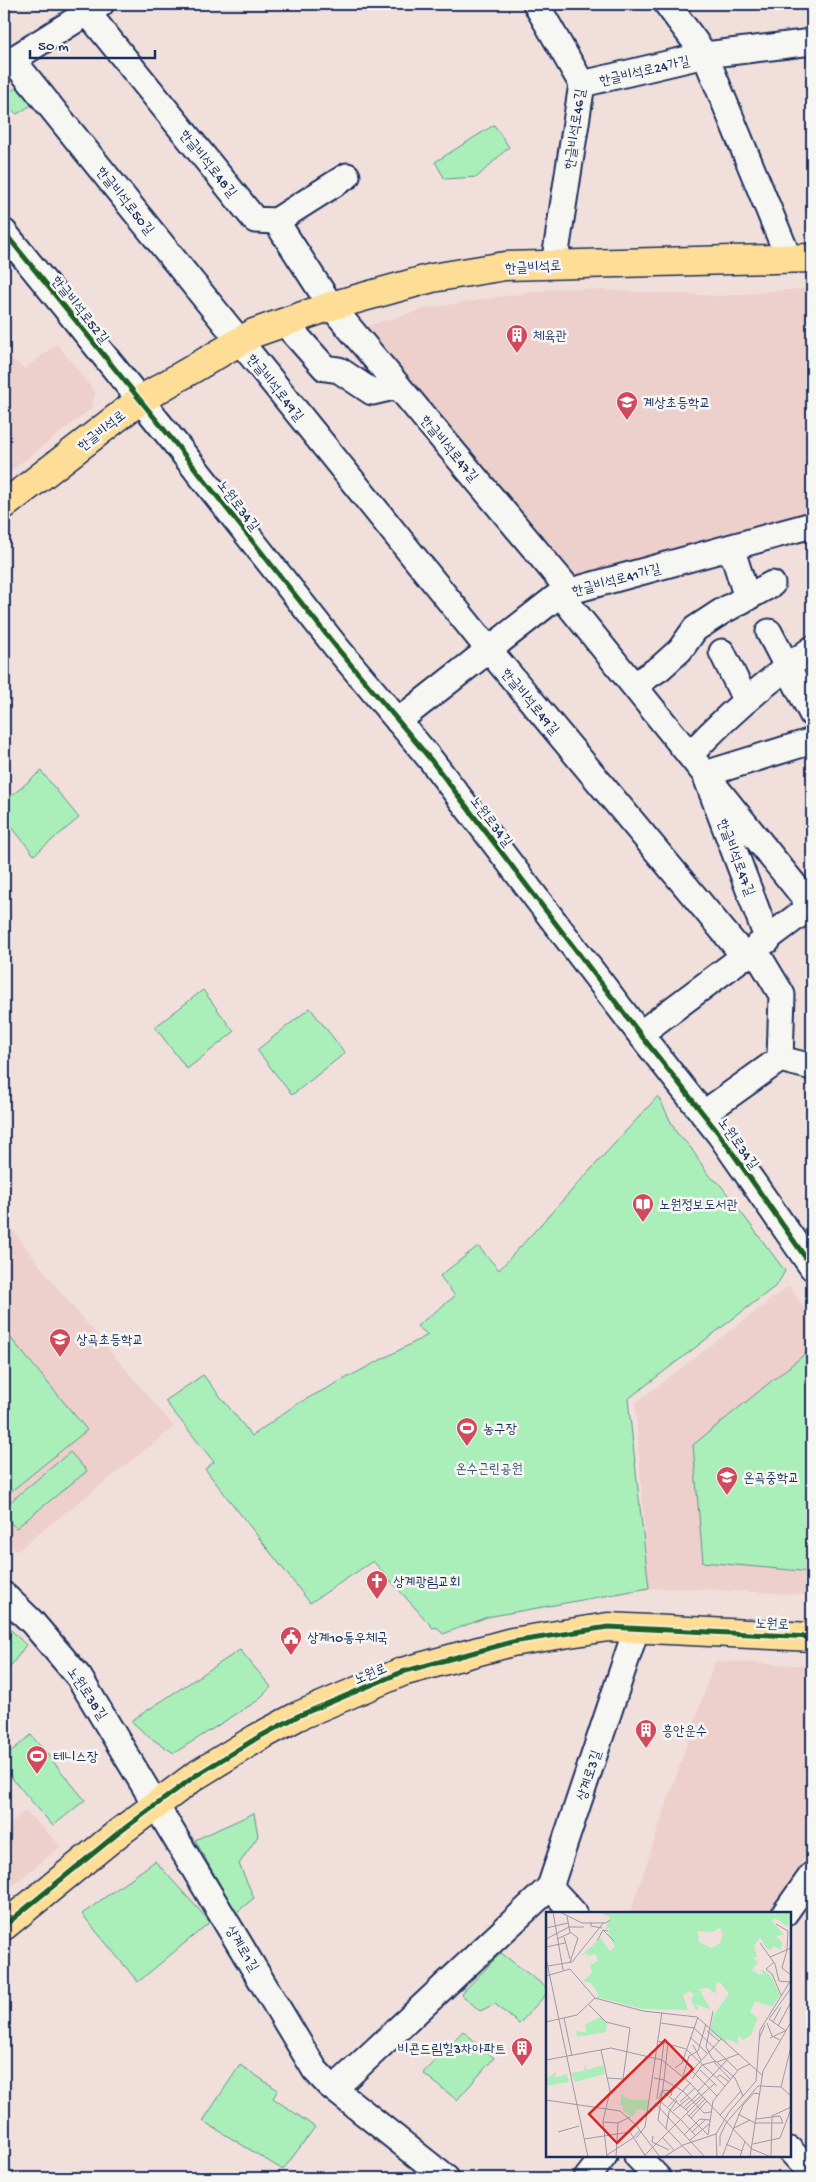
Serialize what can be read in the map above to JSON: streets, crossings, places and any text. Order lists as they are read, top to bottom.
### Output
{
  "streets": {
    "main road": ["한글비석로", "노원로"],
    "street": [
      "한글비석로24가길",
      "한글비석로46길",
      "한글비석로48길",
      "한글비석로50길",
      "한글비석로52길",
      "한글비석로49길",
      "한글비석로47길",
      "노원로34길",
      "한글비석로41가길",
      "노원로38길",
      "상계로3길",
      "상계로1길"
    ]
  },
  "crossings": [
    ["한글비석로24가길", "한글비석로46길"],
    ["한글비석로24가길", "한글비석로"],
    ["한글비석로46길", "한글비석로"],
    ["한글비석로50길", "한글비석로"],
    ["한글비석로50길", "한글비석로49길"],
    ["한글비석로", "한글비석로52길"],
    ["한글비석로", "한글비석로49길"],
    ["한글비석로", "한글비석로47길"],
    ["한글비석로", "노원로34길"],
    ["한글비석로52길", "노원로34길"],
    ["한글비석로49길", "한글비석로47길"],
    ["한글비석로49길", "한글비석로41가길"],
    ["한글비석로47길", "노원로34길"],
    ["한글비석로47길", "한글비석로41가길"],
    ["노원로34길", "한글비석로41가길"],
    ["노원로", "노원로38길"],
    ["노원로", "상계로3길"],
    ["노원로", "상계로1길"],
    ["노원로38길", "상계로1길"]
  ],
  "parks": ["온수근린공원"],
  "places": {
    "building": ["체육관", "흥안운수", "비콘드림힐3차아파트"],
    "school or university": ["계상초등학교", "상곡초등학교", "온곡중학교"],
    "library": ["노원정보도서관"],
    "sports": ["농구장", "테니스장"],
    "church": ["상계광림교회"],
    "public building": ["상계10동우체국"]
  },
  "scale_bar": "50 m"
}
